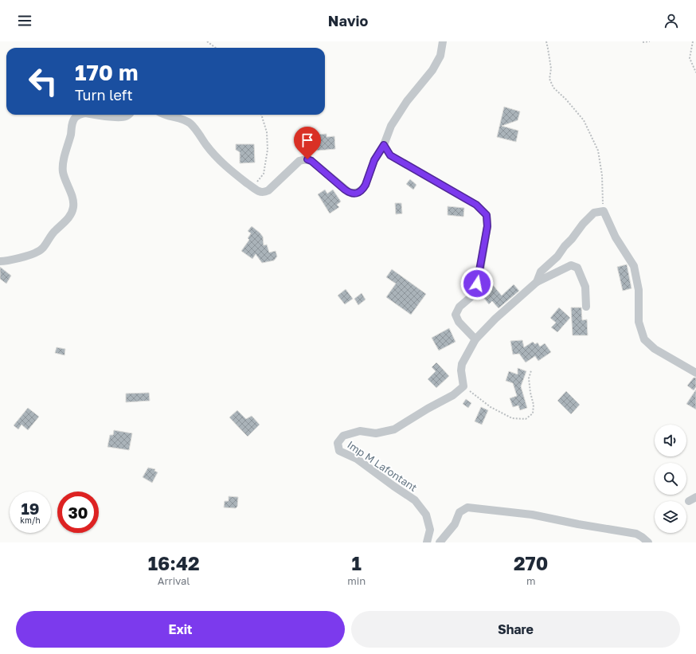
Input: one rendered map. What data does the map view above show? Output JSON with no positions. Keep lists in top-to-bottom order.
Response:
{
  "streets": {
    "street": ["Imp M Lafontant"]
  },
  "page": {
    "header": "Navio",
    "turn": ["170 m", "Turn left"],
    "speed": "19 km/h",
    "limit": "30",
    "eta": [
      "16:42",
      "Arrival",
      "1",
      "min",
      "270",
      "m"
    ],
    "buttons": ["Exit", "Share"]
  }
}
